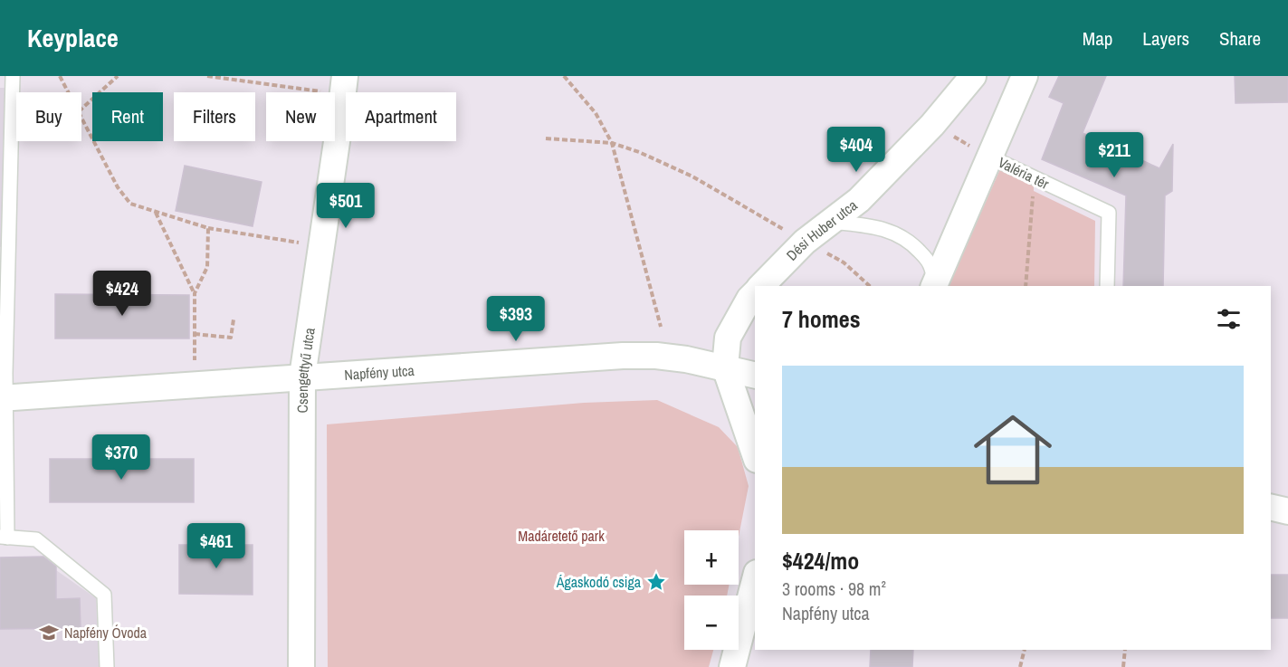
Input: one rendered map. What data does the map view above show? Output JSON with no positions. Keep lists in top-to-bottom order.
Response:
{
  "streets": {
    "street": ["Dési Huber utca", "Csengettyű utca", "Napfény utca"],
    "lane": ["Valéria tér"]
  },
  "crossings": [
    ["Csengettyű utca", "Napfény utca"]
  ],
  "parks": ["Madáretető park"],
  "places": {
    "place": ["Ágaskodó csiga"],
    "school or university": ["Napfény Óvoda"]
  },
  "page": {
    "header": "Keyplace",
    "nav": ["Map", "Layers", "Share"],
    "chip": [
      "Buy",
      "Rent",
      "Filters",
      "New",
      "Apartment"
    ],
    "price": [
      "$404",
      "$211",
      "$501",
      "$424",
      "$393",
      "$370",
      "$461"
    ],
    "heading": "7 homes",
    "list": [
      {
        "name": "$424/mo",
        "note": "3 rooms · 98 m² · Napfény utca"
      }
    ],
    "map_buttons": ["+", "−"]
  }
}
